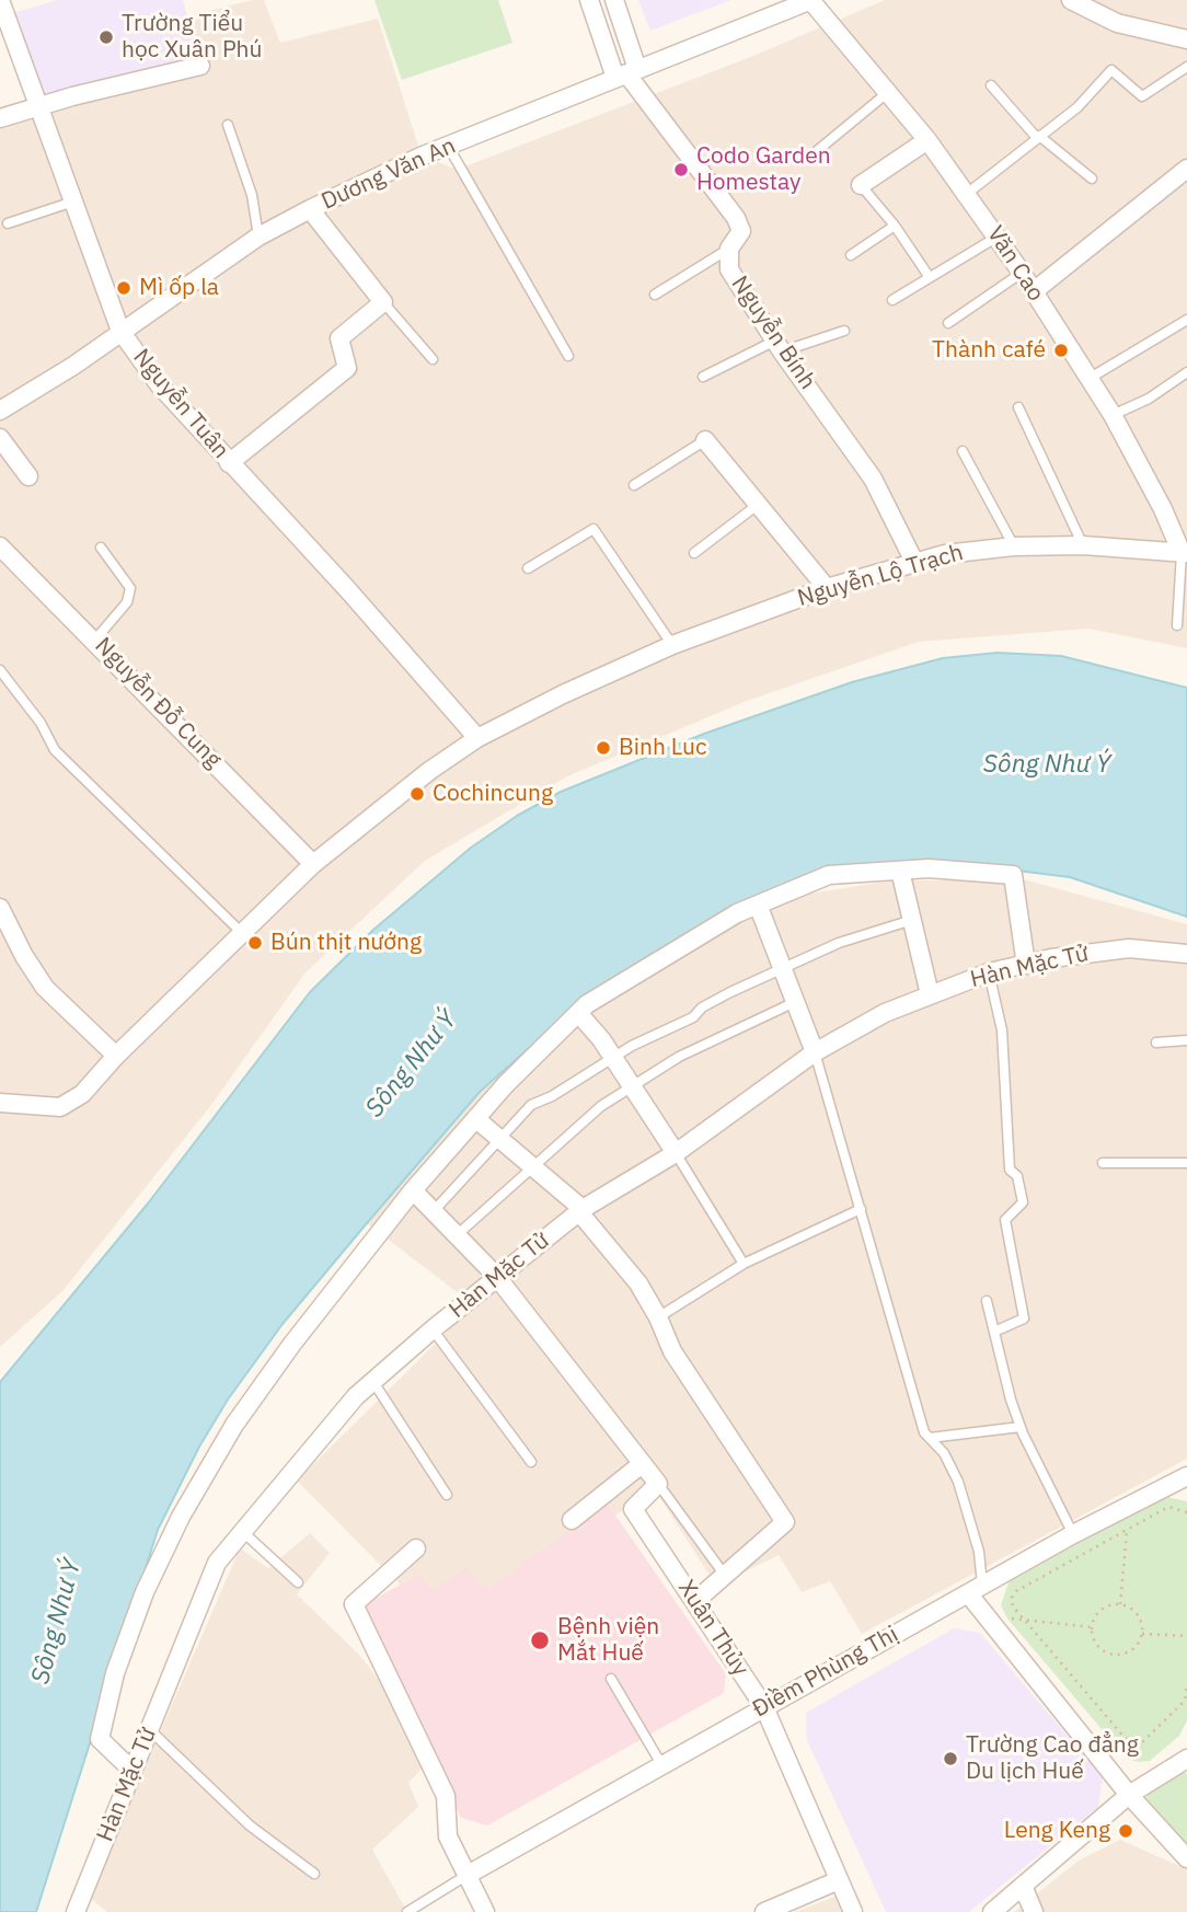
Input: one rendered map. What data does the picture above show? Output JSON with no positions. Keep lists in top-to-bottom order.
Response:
{
  "streets": {
    "street": [
      "Dương Văn An",
      "Văn Cao",
      "Nguyễn Bính",
      "Nguyễn Tuân",
      "Nguyễn Lộ Trạch",
      "Nguyễn Đỗ Cung",
      "Hàn Mặc Tử",
      "Xuân Thủy",
      "Điềm Phùng Thị"
    ]
  },
  "crossings": [
    ["Dương Văn An", "Văn Cao"],
    ["Dương Văn An", "Nguyễn Bính"],
    ["Dương Văn An", "Nguyễn Tuân"],
    ["Văn Cao", "Nguyễn Lộ Trạch"],
    ["Nguyễn Bính", "Nguyễn Lộ Trạch"],
    ["Nguyễn Tuân", "Nguyễn Lộ Trạch"],
    ["Nguyễn Lộ Trạch", "Nguyễn Đỗ Cung"],
    ["Xuân Thủy", "Điềm Phùng Thị"]
  ],
  "water": ["Sông Như Ý"],
  "places": [
    "Trường Tiểu học Xuân Phú",
    "Codo Garden Homestay",
    "Mì ốp la",
    "Thành café",
    "Binh Luc",
    "Cochincung",
    "Bún thịt nướng",
    "Bệnh viện Mắt Huế",
    "Trường Cao đẳng Du lịch Huế",
    "Leng Keng"
  ]
}
